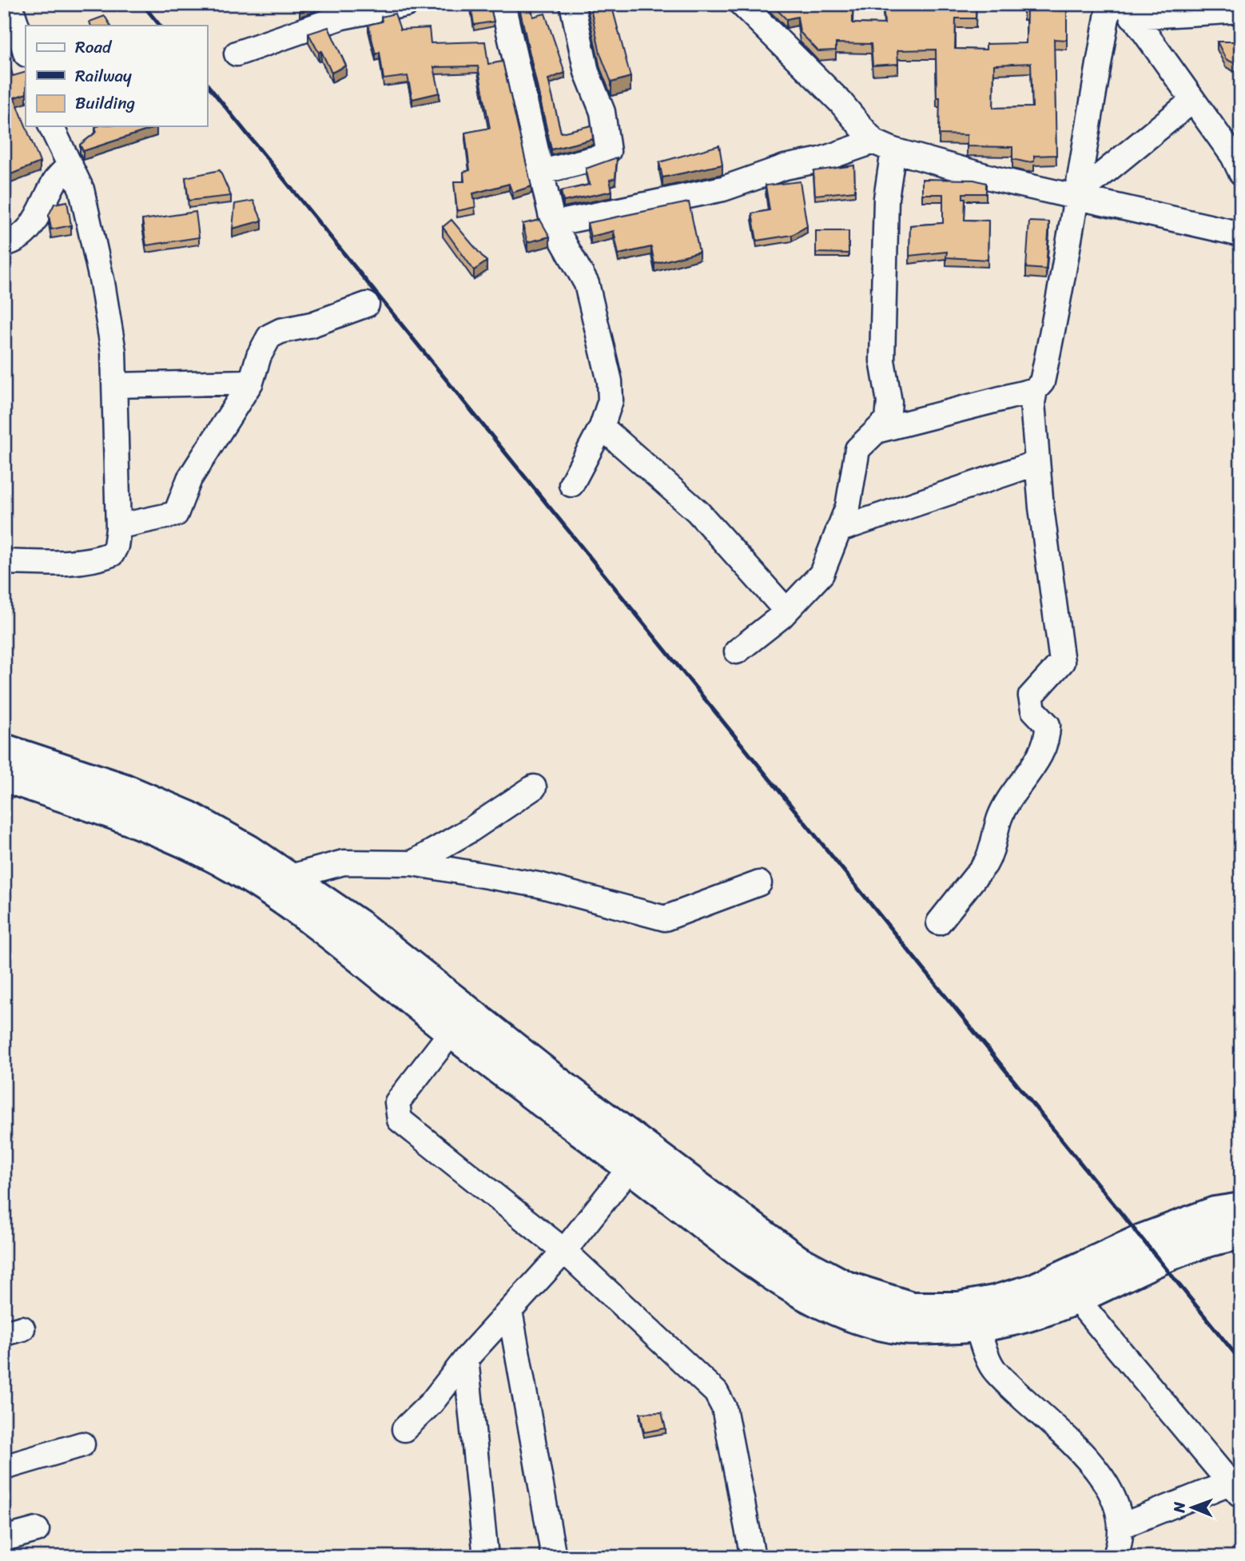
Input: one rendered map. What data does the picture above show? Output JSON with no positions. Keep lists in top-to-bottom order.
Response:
{
  "legend": ["Road", "Railway", "Building"],
  "north": "left"
}
